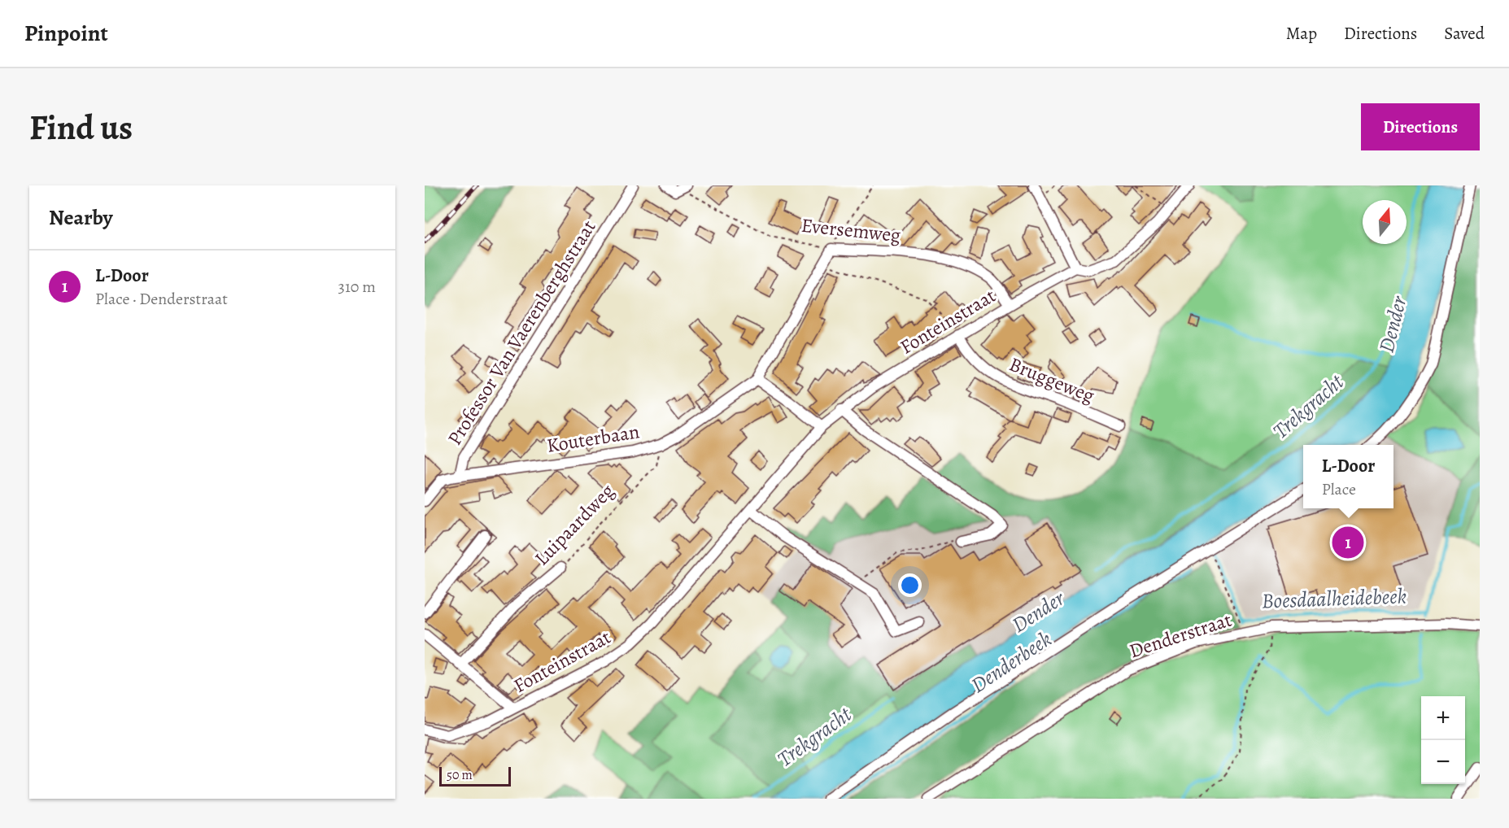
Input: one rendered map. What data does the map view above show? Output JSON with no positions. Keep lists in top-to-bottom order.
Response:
{
  "streets": {
    "street": [
      "Eversemweg",
      "Fonteinstraat",
      "Professor Van Vaerenberghstraat",
      "Bruggeweg",
      "Kouterbaan",
      "Luipaardweg",
      "Denderstraat"
    ]
  },
  "crossings": [
    ["Eversemweg", "Fonteinstraat"],
    ["Eversemweg", "Kouterbaan"],
    ["Fonteinstraat", "Bruggeweg"],
    ["Professor Van Vaerenberghstraat", "Kouterbaan"],
    ["Kouterbaan", "Luipaardweg"]
  ],
  "water": [
    "Dender",
    "Trekgracht",
    "Boesdaalheidebeek",
    "Denderbeek"
  ],
  "scale_bar": "50 m",
  "north": "top",
  "page": {
    "header": "Pinpoint",
    "nav": ["Map", "Directions", "Saved"],
    "buttons": "Directions",
    "title": "Find us",
    "heading": "Nearby",
    "list": [
      {
        "mark": "1",
        "name": "L-Door",
        "note": "Place · Denderstraat",
        "value": "310 m"
      }
    ],
    "popup": ["L-Door", "Place"],
    "pins": "1",
    "map_buttons": ["+", "−"],
    "scale": "50 m"
  }
}
